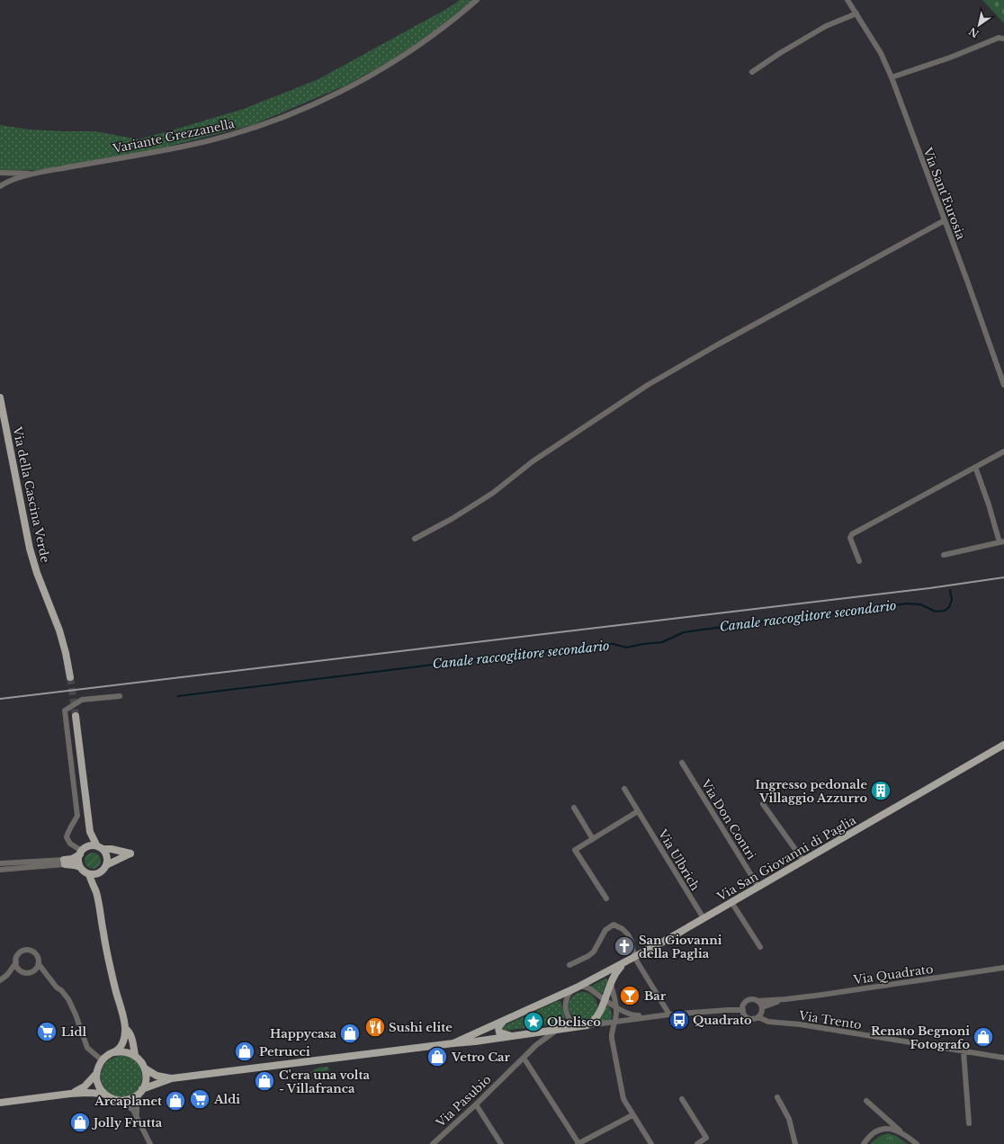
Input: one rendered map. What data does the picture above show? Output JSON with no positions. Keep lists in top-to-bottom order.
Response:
{
  "streets": {
    "main road": ["Via della Cascina Verde", "Via San Giovanni di Paglia"],
    "street": [
      "Variante Grezzanella",
      "Via Sant'Eurosia",
      "Via Don Contri",
      "Via Ulbrich",
      "Via Quadrato",
      "Via Trento",
      "Via Pasubio"
    ]
  },
  "crossings": [
    ["Via Don Contri", "Via San Giovanni di Paglia"],
    ["Via San Giovanni di Paglia", "Via Ulbrich"],
    ["Via Quadrato", "Via Trento"]
  ],
  "water": ["Canale raccoglitore secondario"],
  "places": {
    "building": ["Ingresso pedonale Villaggio Azzurro"],
    "church": ["San Giovanni della Paglia"],
    "bar": ["Bar"],
    "bus stop": ["Quadrato"],
    "place": ["Obelisco"],
    "restaurant": ["Sushi elite"],
    "supermarket": ["Lidl", "Aldi"],
    "shop": [
      "Happycasa",
      "Renato Begnoni Fotografo",
      "Petrucci",
      "Vetro Car",
      "C'era una volta - Villafranca",
      "Arcaplanet",
      "Jolly Frutta"
    ]
  },
  "north": "bottom left"
}
